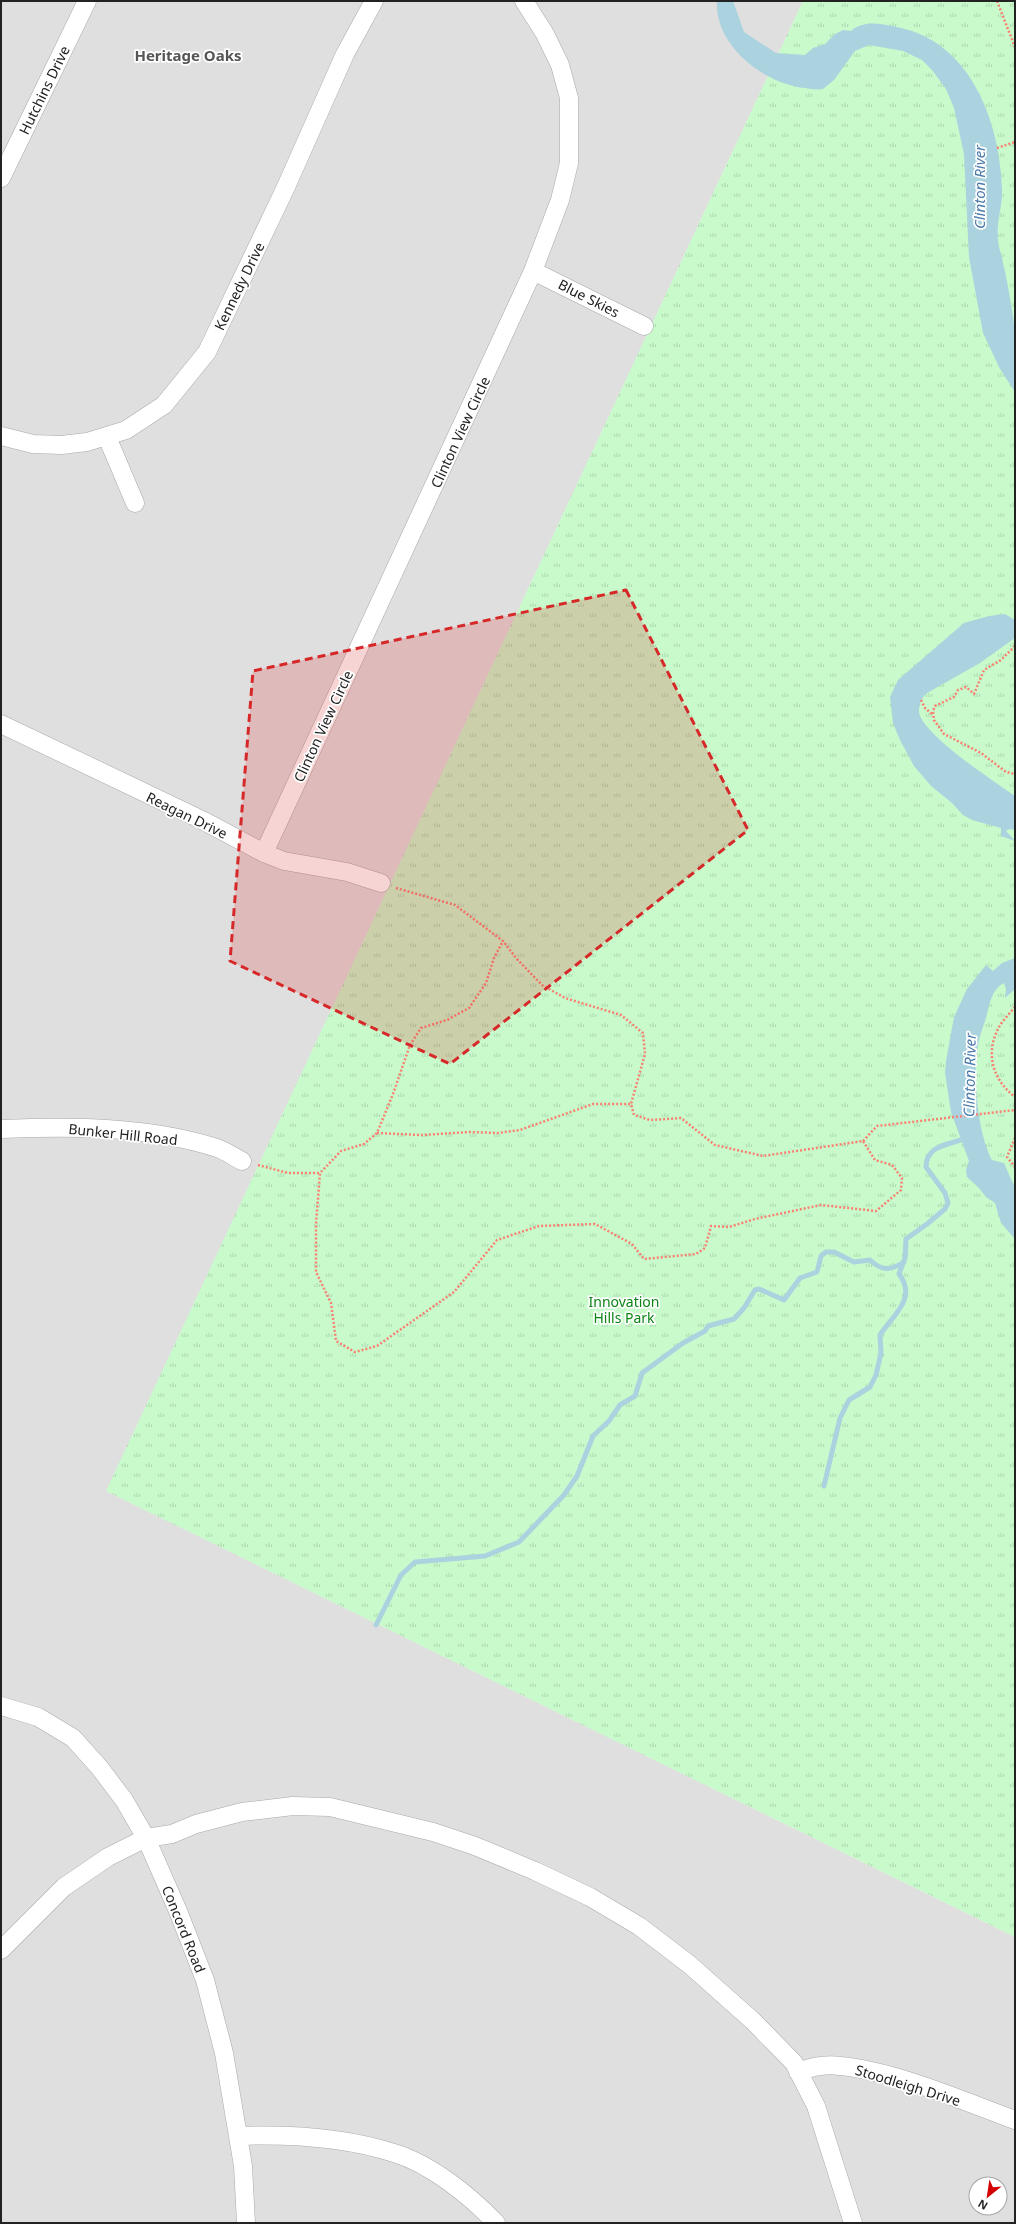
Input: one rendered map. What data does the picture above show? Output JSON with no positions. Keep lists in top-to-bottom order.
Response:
{
  "streets": {
    "street": [
      "Hutchins Drive",
      "Kennedy Drive",
      "Blue Skies",
      "Clinton View Circle",
      "Reagan Drive",
      "Bunker Hill Road",
      "Concord Road",
      "Stoodleigh Drive"
    ]
  },
  "crossings": [
    ["Blue Skies", "Clinton View Circle"],
    ["Clinton View Circle", "Reagan Drive"]
  ],
  "districts": ["Heritage Oaks"],
  "water": ["Clinton River"],
  "parks": ["Innovation Hills Park"],
  "north": "bottom left"
}
